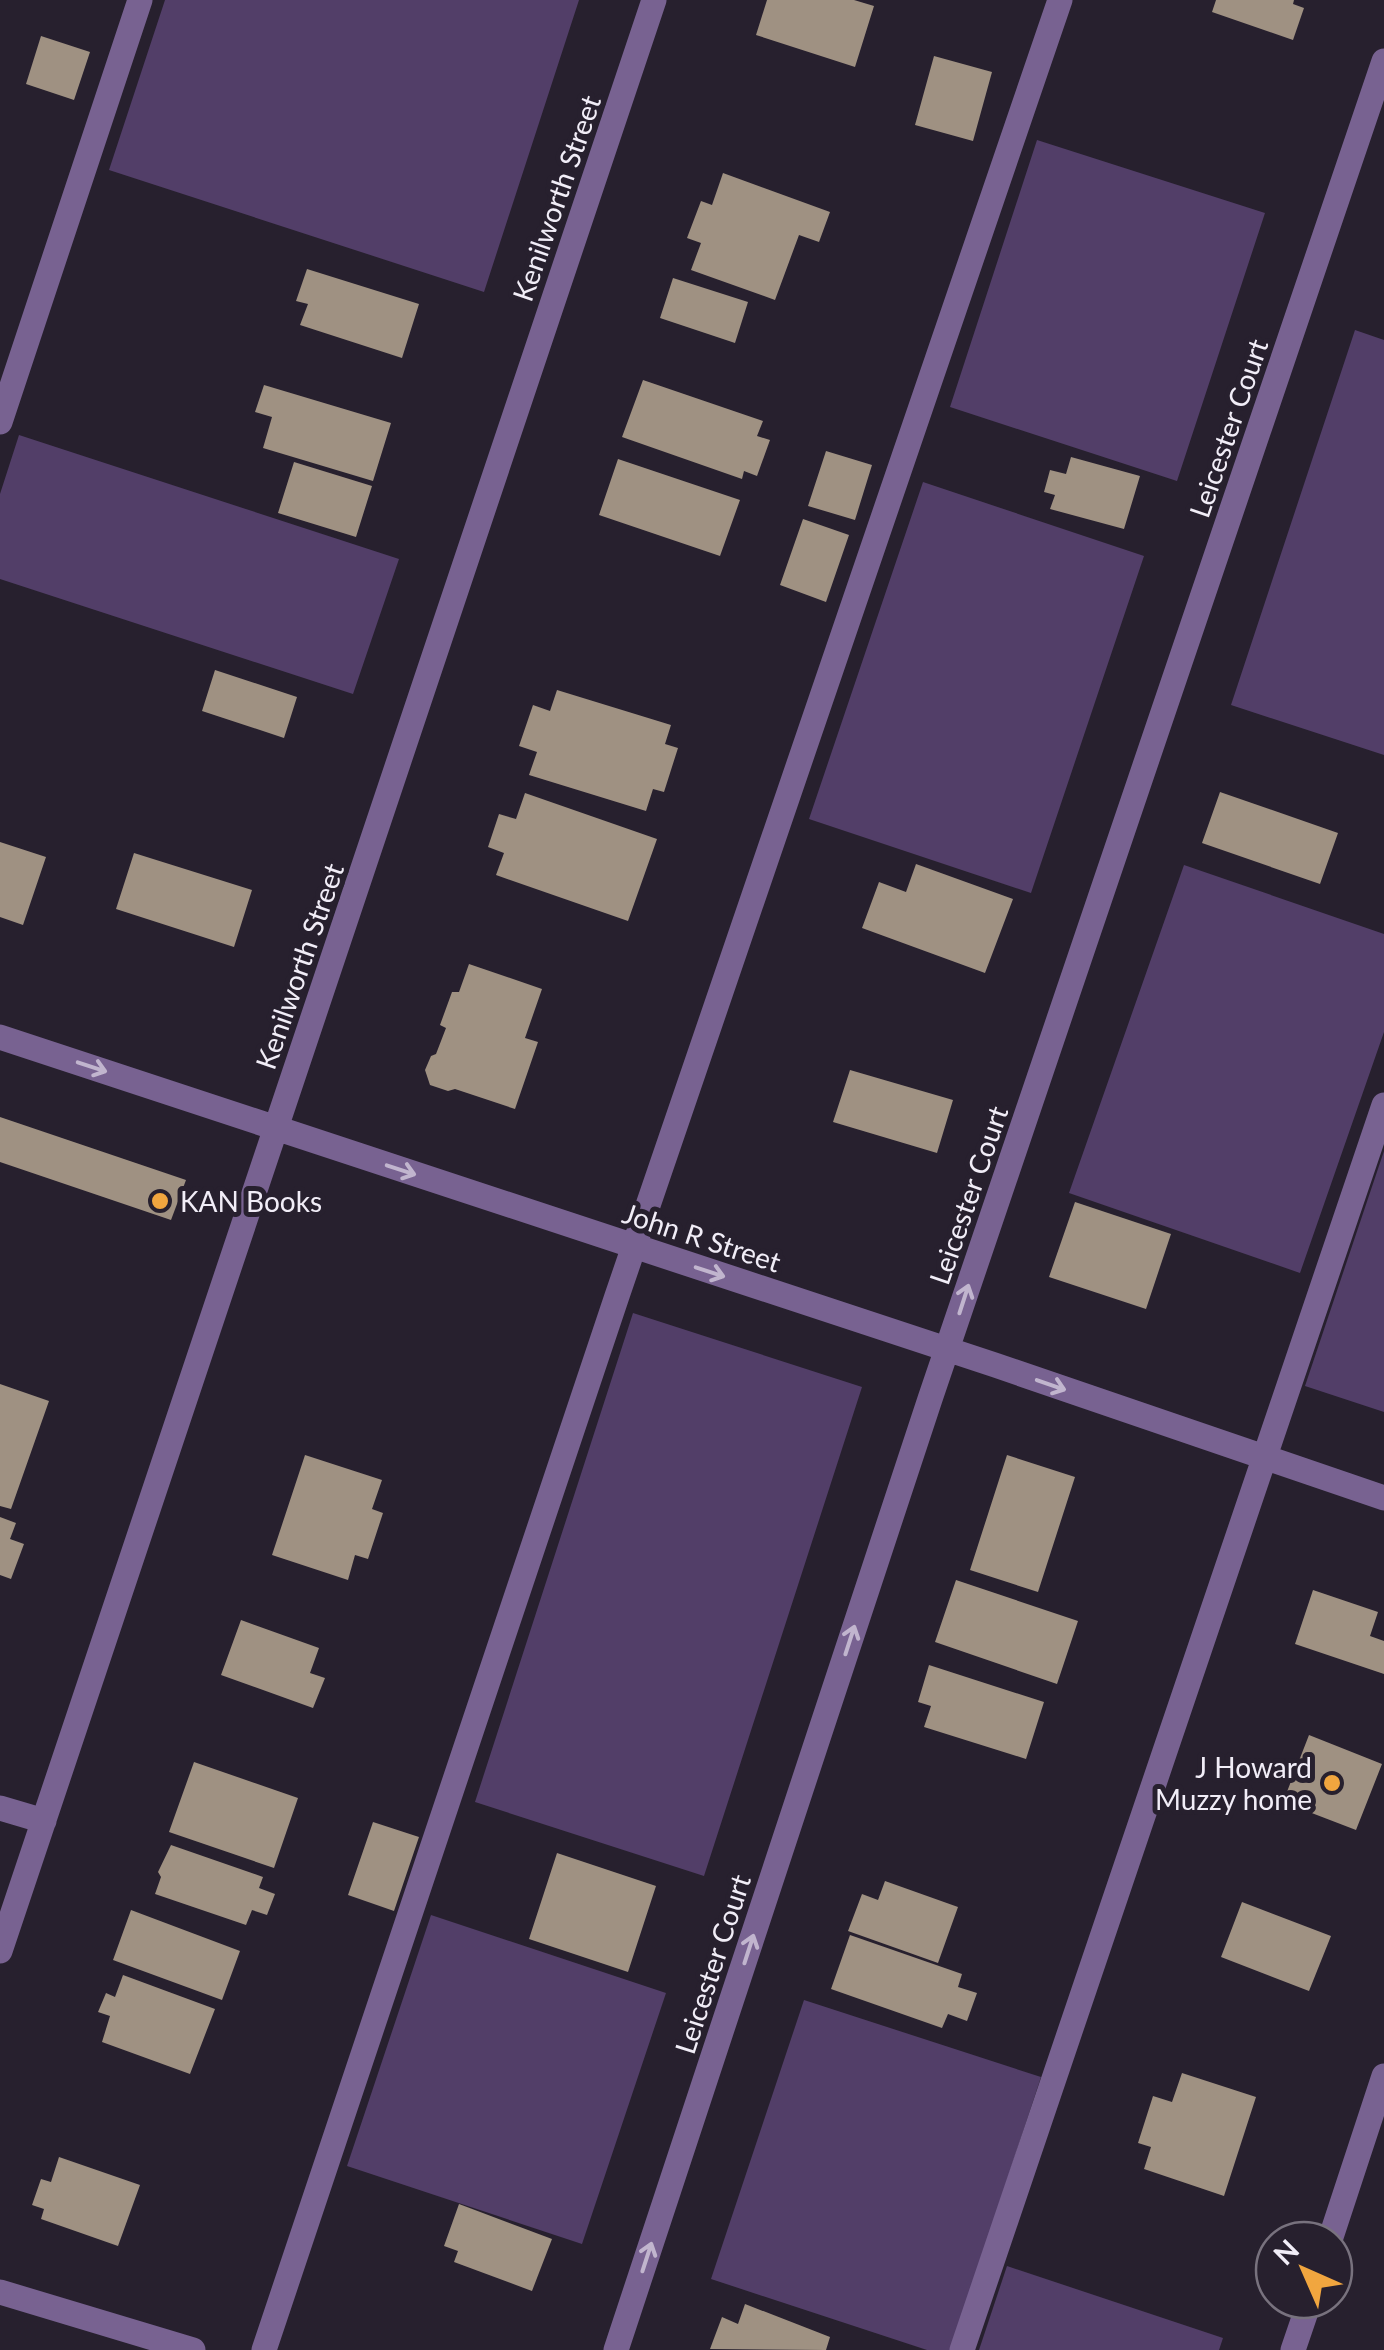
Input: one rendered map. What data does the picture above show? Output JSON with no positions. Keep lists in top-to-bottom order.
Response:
{
  "streets": {
    "street": ["Kenilworth Street", "Leicester Court", "John R Street"]
  },
  "crossings": [
    ["Kenilworth Street", "John R Street"],
    ["Leicester Court", "John R Street"]
  ],
  "one_way": ["Leicester Court", "John R Street"],
  "places": ["KAN Books", "J Howard Muzzy home"],
  "north": "top left"
}
